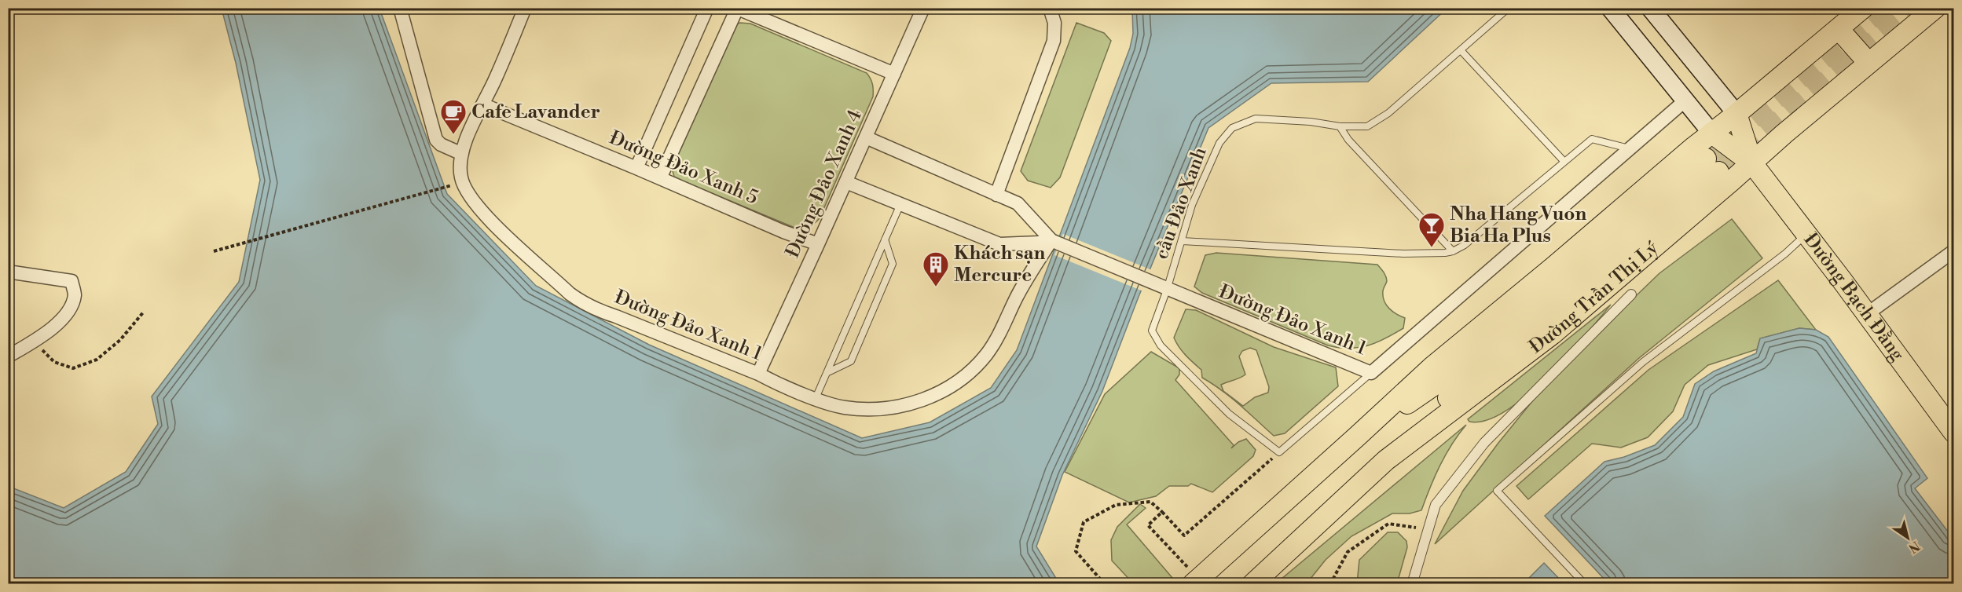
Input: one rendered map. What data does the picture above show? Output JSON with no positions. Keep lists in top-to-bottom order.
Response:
{
  "streets": {
    "main road": ["Đường Trần Thị Lý", "Đường Bạch Đằng"],
    "street": ["Đường Đảo Xanh 5", "Đường Đảo Xanh 4", "Đường Đảo Xanh 1"],
    "lane": ["cầu Đảo Xanh"]
  },
  "crossings": [
    ["Đường Đảo Xanh 5", "Đường Đảo Xanh 4"],
    ["Đường Đảo Xanh 5", "Đường Đảo Xanh 1"],
    ["Đường Đảo Xanh 4", "Đường Đảo Xanh 1"],
    ["cầu Đảo Xanh", "Đường Đảo Xanh 1"],
    ["Đường Trần Thị Lý", "Đường Bạch Đằng"]
  ],
  "places": {
    "cafe": ["Cafe Lavander"],
    "bar": ["Nha Hang Vuon Bia Ha Plus"],
    "building": ["Khách sạn Mercure"]
  },
  "north": "bottom right"
}
